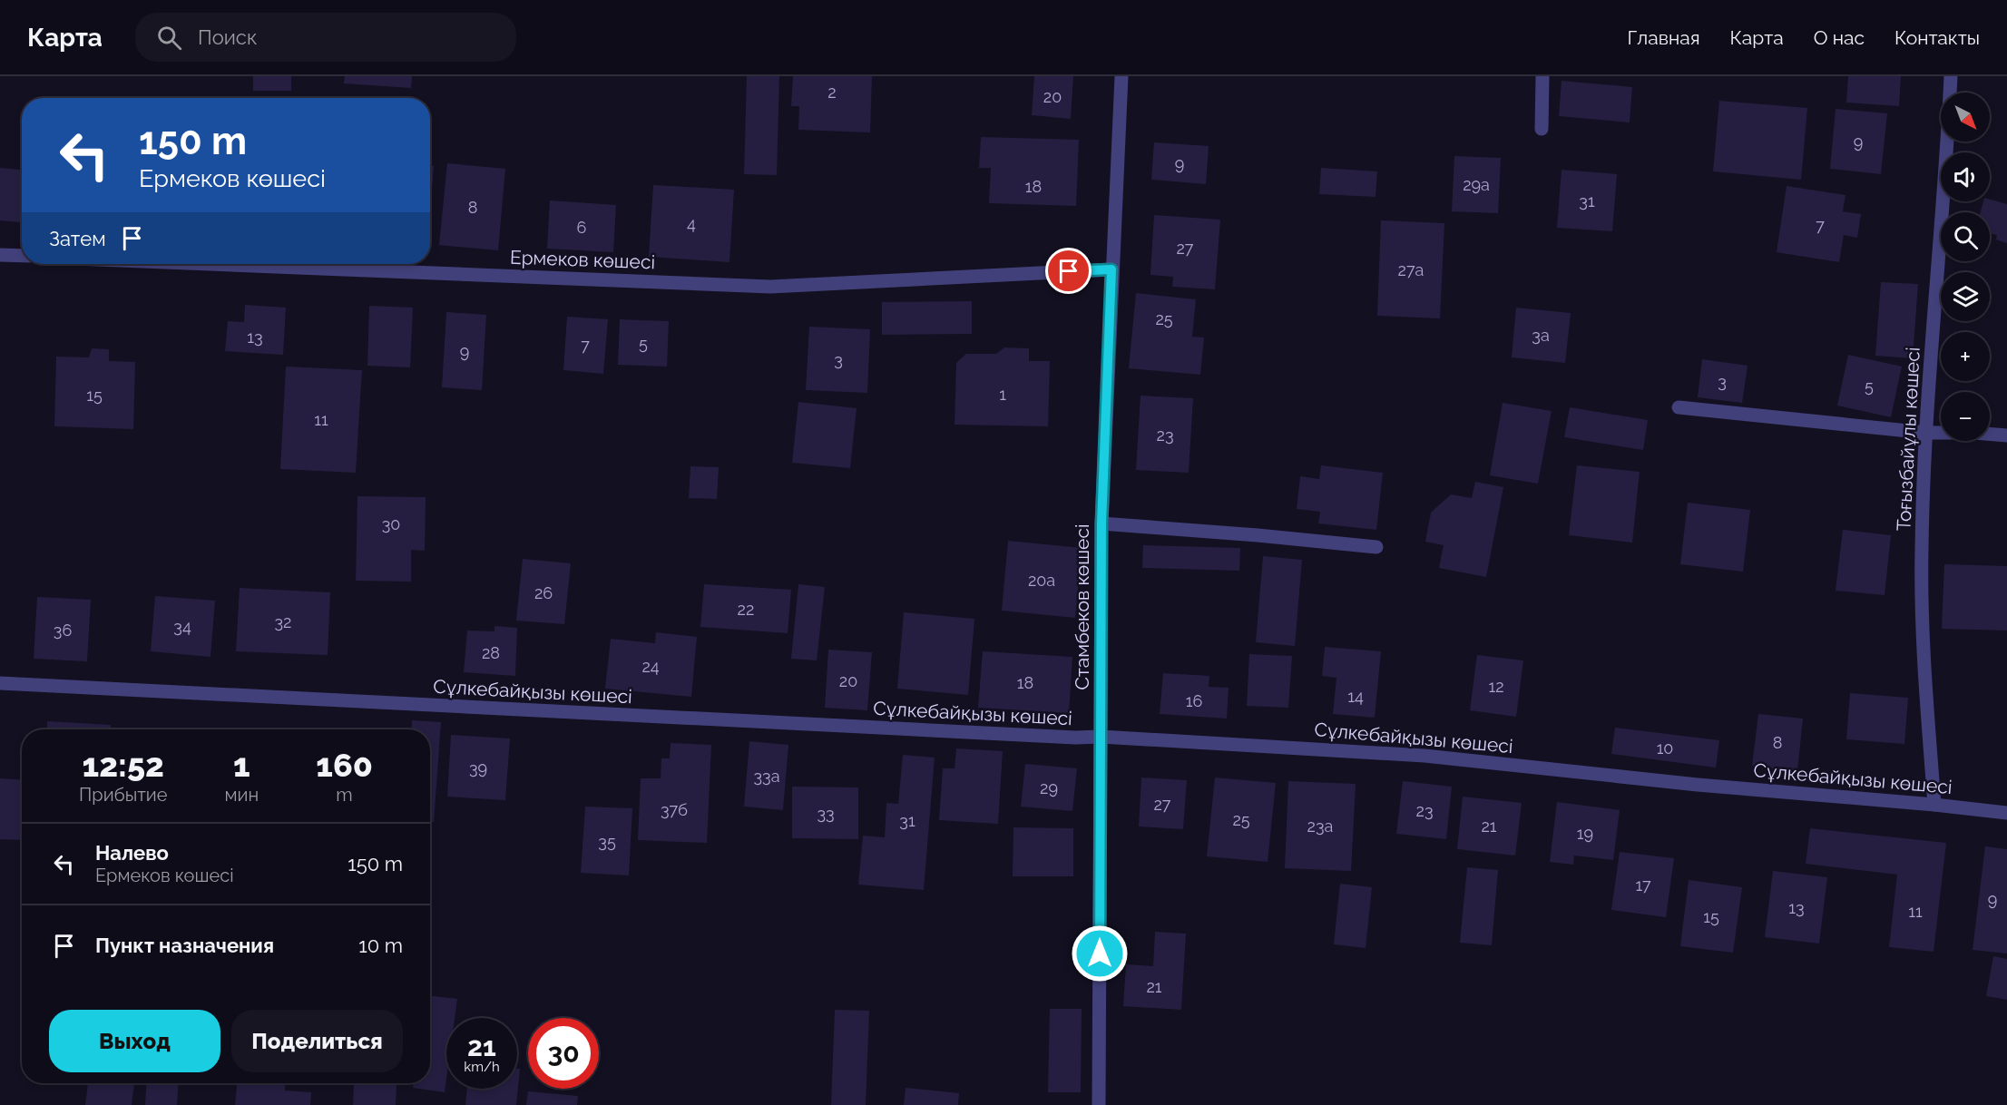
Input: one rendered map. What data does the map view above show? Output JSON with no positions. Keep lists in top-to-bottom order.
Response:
{
  "streets": {
    "street": [
      "Ермеков көшесі",
      "Тоғызбайұлы көшесі",
      "Стамбеков көшесі",
      "Сұлкебайқызы көшесі"
    ]
  },
  "crossings": [
    ["Ермеков көшесі", "Стамбеков көшесі"],
    ["Тоғызбайұлы көшесі", "Сұлкебайқызы көшесі"],
    ["Стамбеков көшесі", "Сұлкебайқызы көшесі"]
  ],
  "house_numbers": [
    "2",
    "20",
    "9",
    "9",
    "29а",
    "18",
    "31",
    "8",
    "4",
    "7",
    "6",
    "27",
    "27а",
    "25",
    "3а",
    "13",
    "5",
    "7",
    "9",
    "3",
    "3",
    "5",
    "1",
    "15",
    "11",
    "23",
    "30",
    "20а",
    "26",
    "22",
    "32",
    "34",
    "36",
    "28",
    "24",
    "20",
    "18",
    "12",
    "14",
    "16",
    "8",
    "10",
    "39",
    "33а",
    "29",
    "27",
    "37б",
    "23",
    "33",
    "25",
    "31",
    "23а",
    "21",
    "19",
    "35",
    "17",
    "9",
    "13",
    "11",
    "15",
    "21"
  ],
  "north": "bottom right",
  "page": {
    "header": "Карта",
    "search": "Поиск",
    "nav": [
      "Главная",
      "Карта",
      "О нас",
      "Контакты"
    ],
    "map_buttons": ["+", "−"],
    "turn": ["150 m", "Ермеков көшесі"],
    "then": "Затем",
    "eta": [
      "12:52",
      "Прибытие",
      "1",
      "мин",
      "160",
      "m"
    ],
    "list": [
      {
        "name": "Налево",
        "note": "Ермеков көшесі",
        "value": "150 m"
      },
      {
        "name": "Пункт назначения",
        "value": "10 m"
      }
    ],
    "buttons": ["Выход", "Поделиться"],
    "speed": "21 km/h",
    "limit": "30"
  }
}
